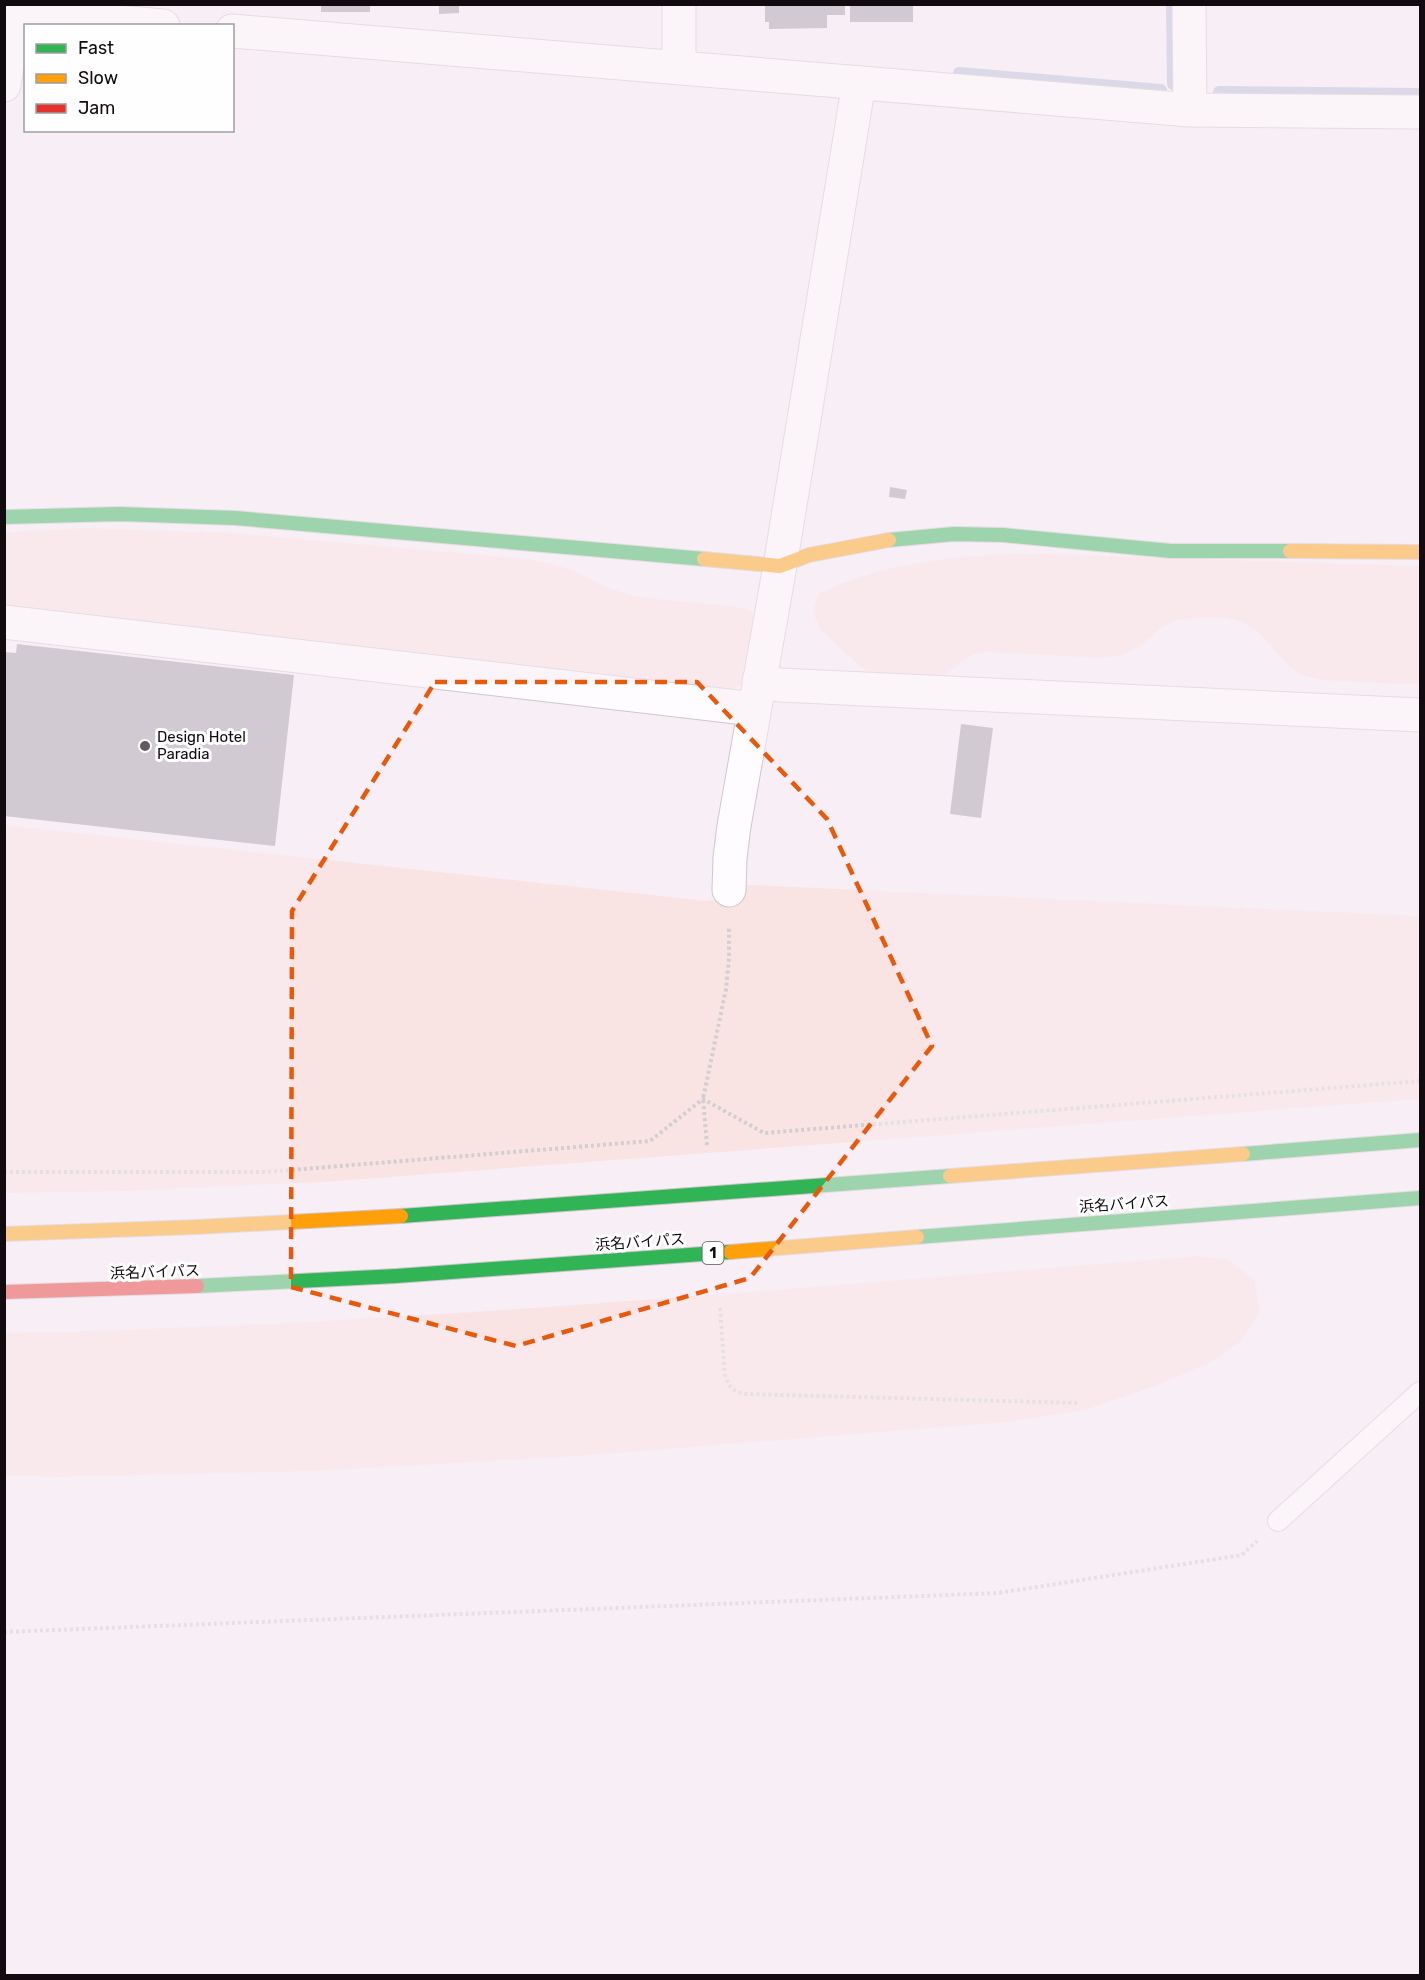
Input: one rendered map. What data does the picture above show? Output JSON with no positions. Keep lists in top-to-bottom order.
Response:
{
  "streets": {
    "main road": ["浜名バイパス", "1"]
  },
  "places": ["Design Hotel Paradia"],
  "legend": ["Fast", "Slow", "Jam"]
}
